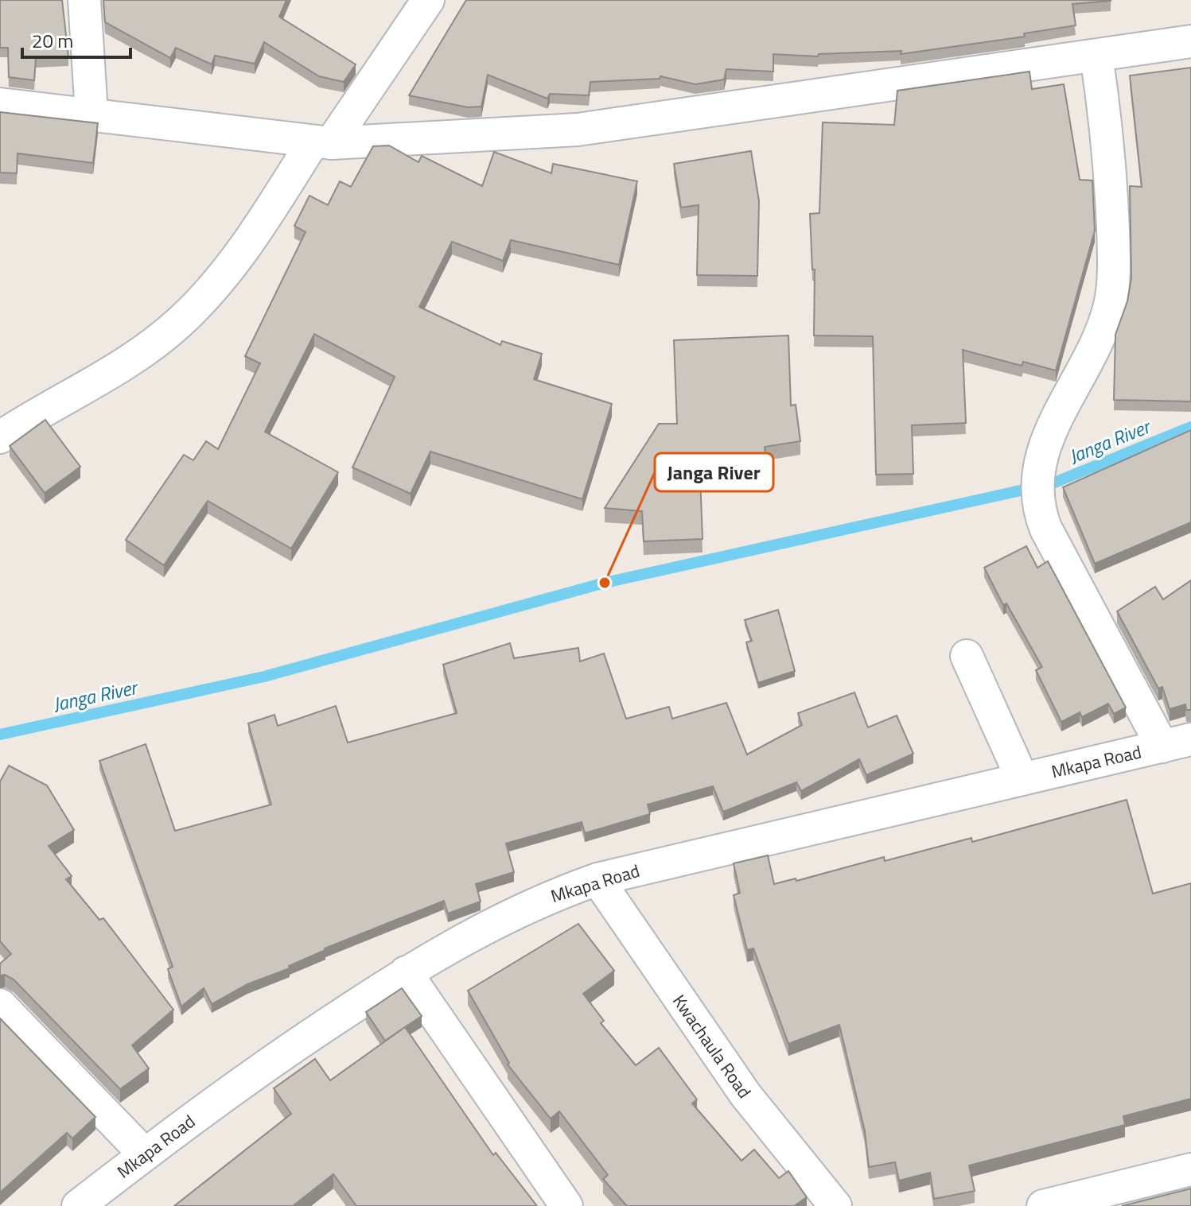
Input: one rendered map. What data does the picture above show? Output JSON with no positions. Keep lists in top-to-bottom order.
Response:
{
  "streets": {
    "street": ["Mkapa Road", "Kwachaula Road"]
  },
  "crossings": [
    ["Mkapa Road", "Kwachaula Road"]
  ],
  "water": ["Janga River"],
  "places": ["Janga River"],
  "scale_bar": "20 m"
}
